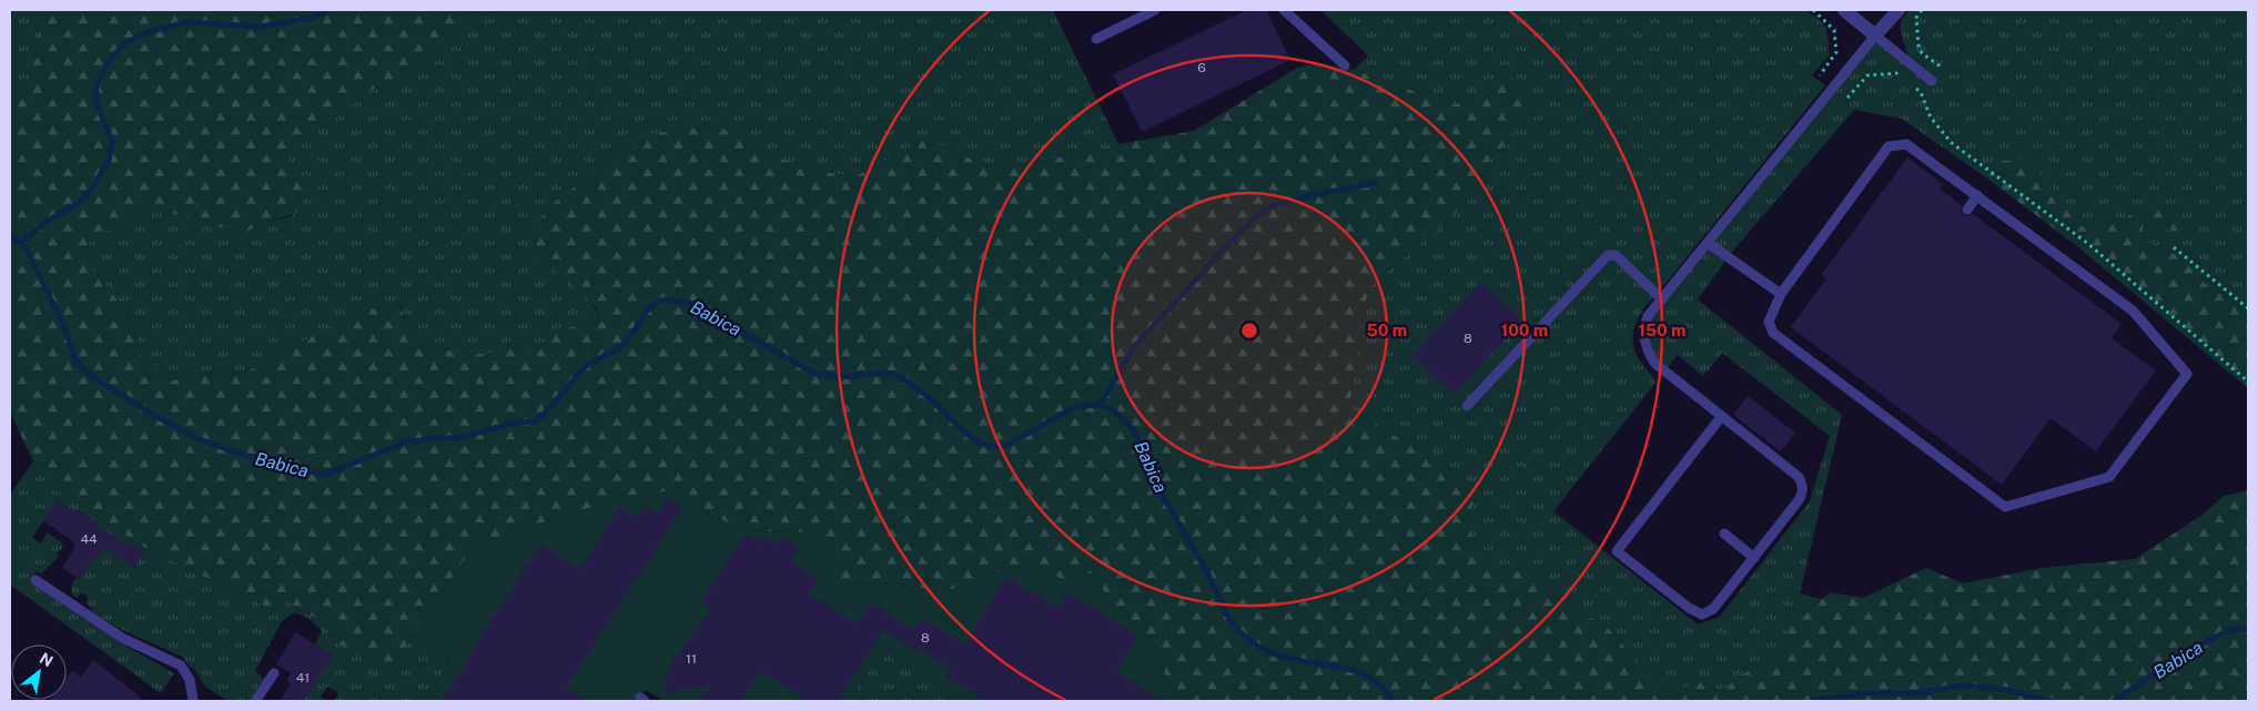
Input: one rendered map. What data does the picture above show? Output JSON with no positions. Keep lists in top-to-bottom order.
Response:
{
  "water": ["Babica"],
  "house_numbers": [
    "6",
    "8",
    "44",
    "8",
    "11",
    "41"
  ],
  "north": "top right",
  "rings": ["50 m", "100 m", "150 m"]
}
